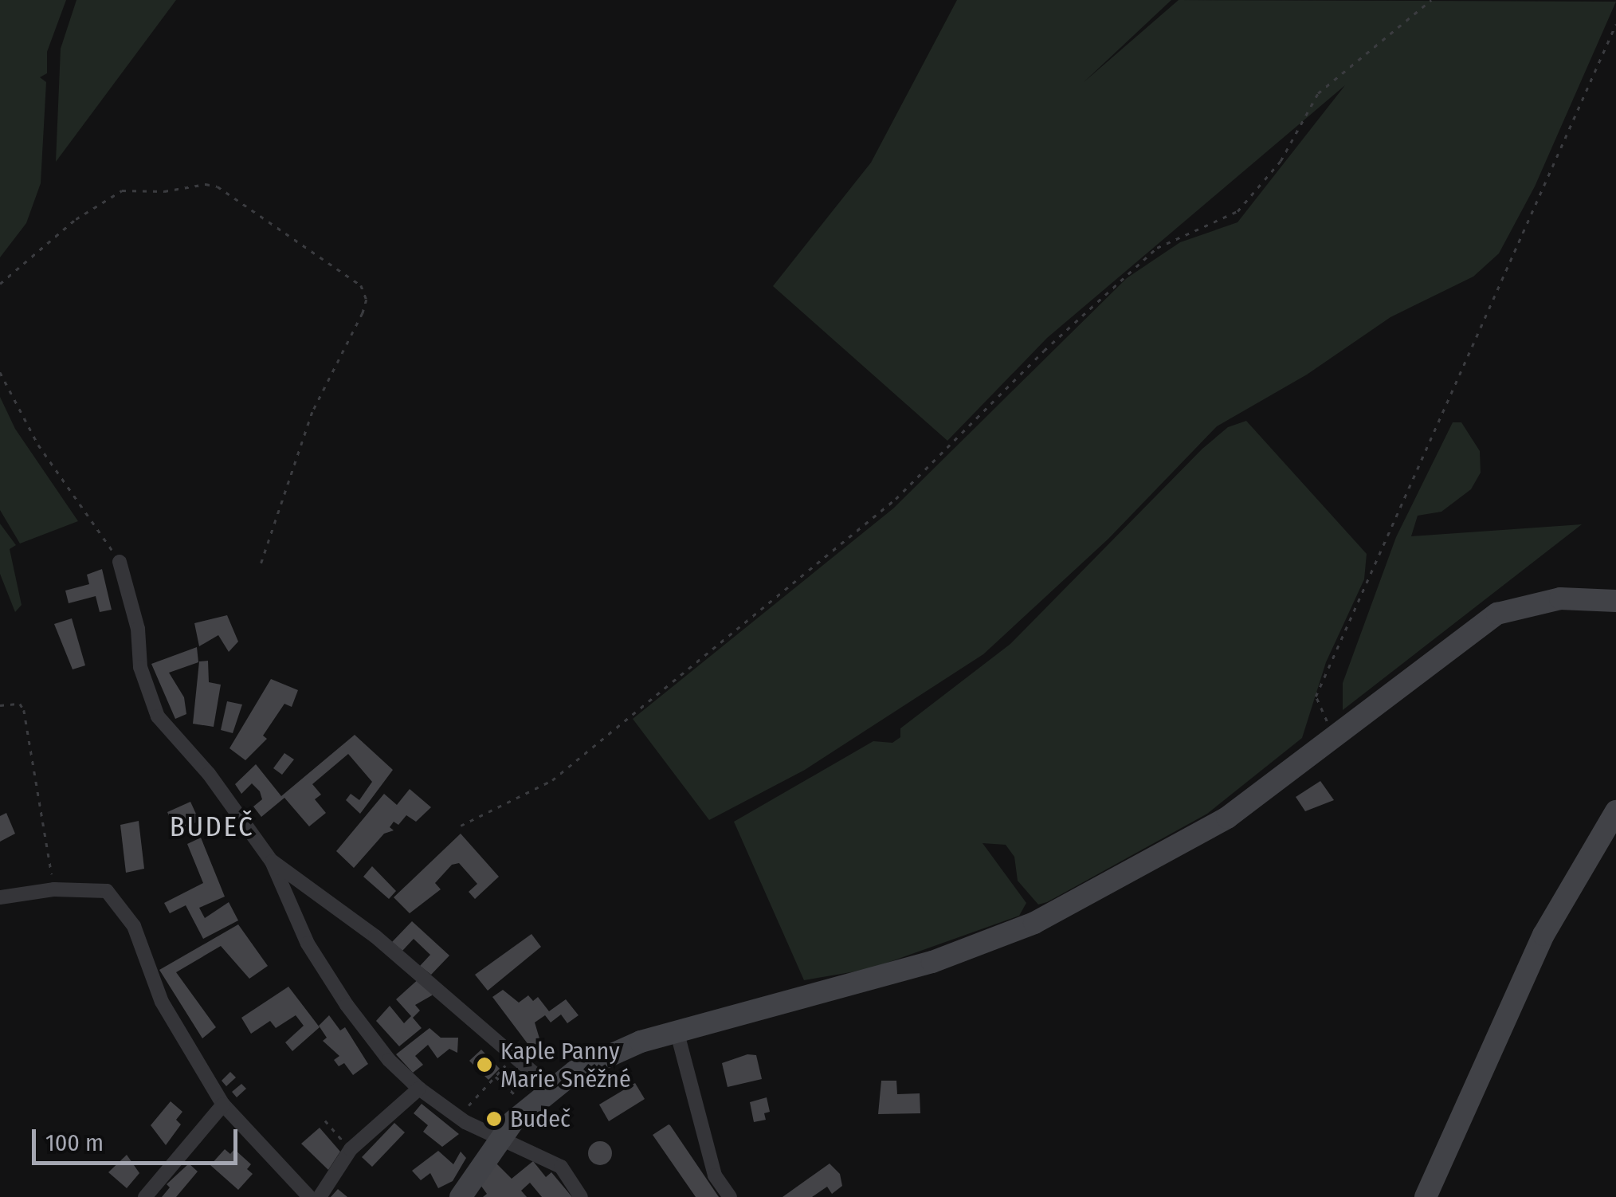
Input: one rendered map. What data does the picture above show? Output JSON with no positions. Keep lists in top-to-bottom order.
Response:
{
  "districts": ["BUDEČ"],
  "places": ["Kaple Panny Marie Sněžné", "Budeč"],
  "scale_bar": "100 m"
}
